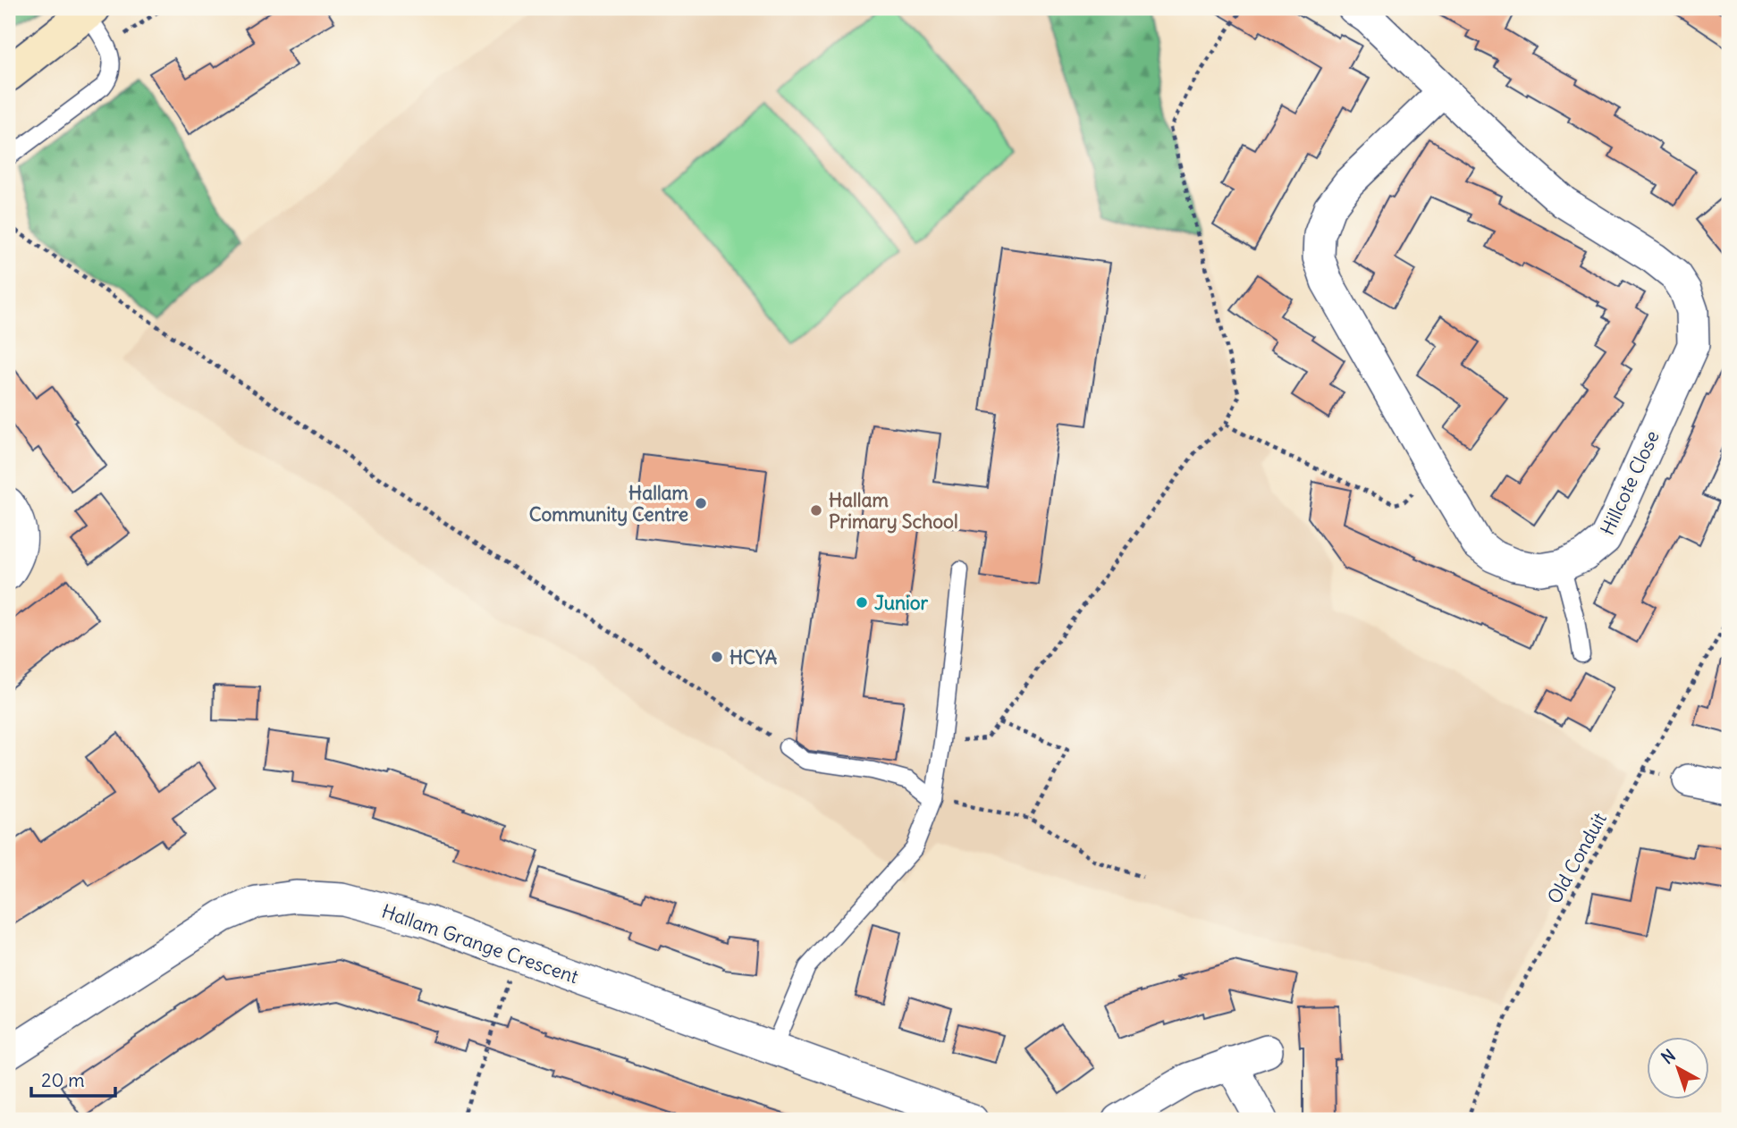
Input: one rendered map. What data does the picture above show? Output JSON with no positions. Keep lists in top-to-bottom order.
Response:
{
  "streets": {
    "street": ["Hillcote Close", "Hallam Grange Crescent"],
    "path": ["Old Conduit"]
  },
  "places": [
    "Hallam Community Centre",
    "Hallam Primary School",
    "Junior",
    "HCYA"
  ],
  "scale_bar": "20 m",
  "north": "top left"
}
